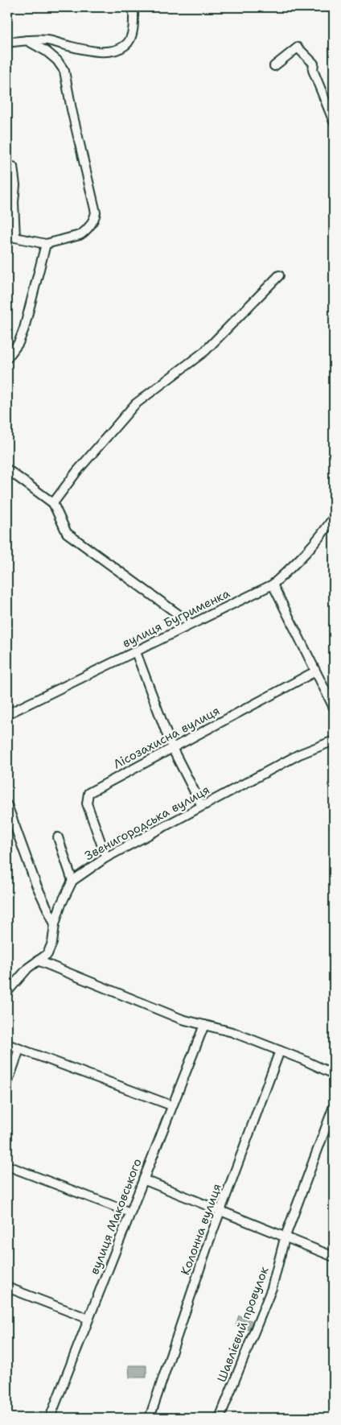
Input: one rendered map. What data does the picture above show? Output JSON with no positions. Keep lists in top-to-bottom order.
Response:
{
  "streets": {
    "street": [
      "вулиця Бугрименка",
      "Лісозахисна вулиця",
      "Звенигородська вулиця",
      "вулиця Маковського",
      "Колонна вулиця",
      "Шавлієвий провулок"
    ]
  },
  "crossings": [
    ["Лісозахисна вулиця", "Звенигородська вулиця"]
  ]
}
